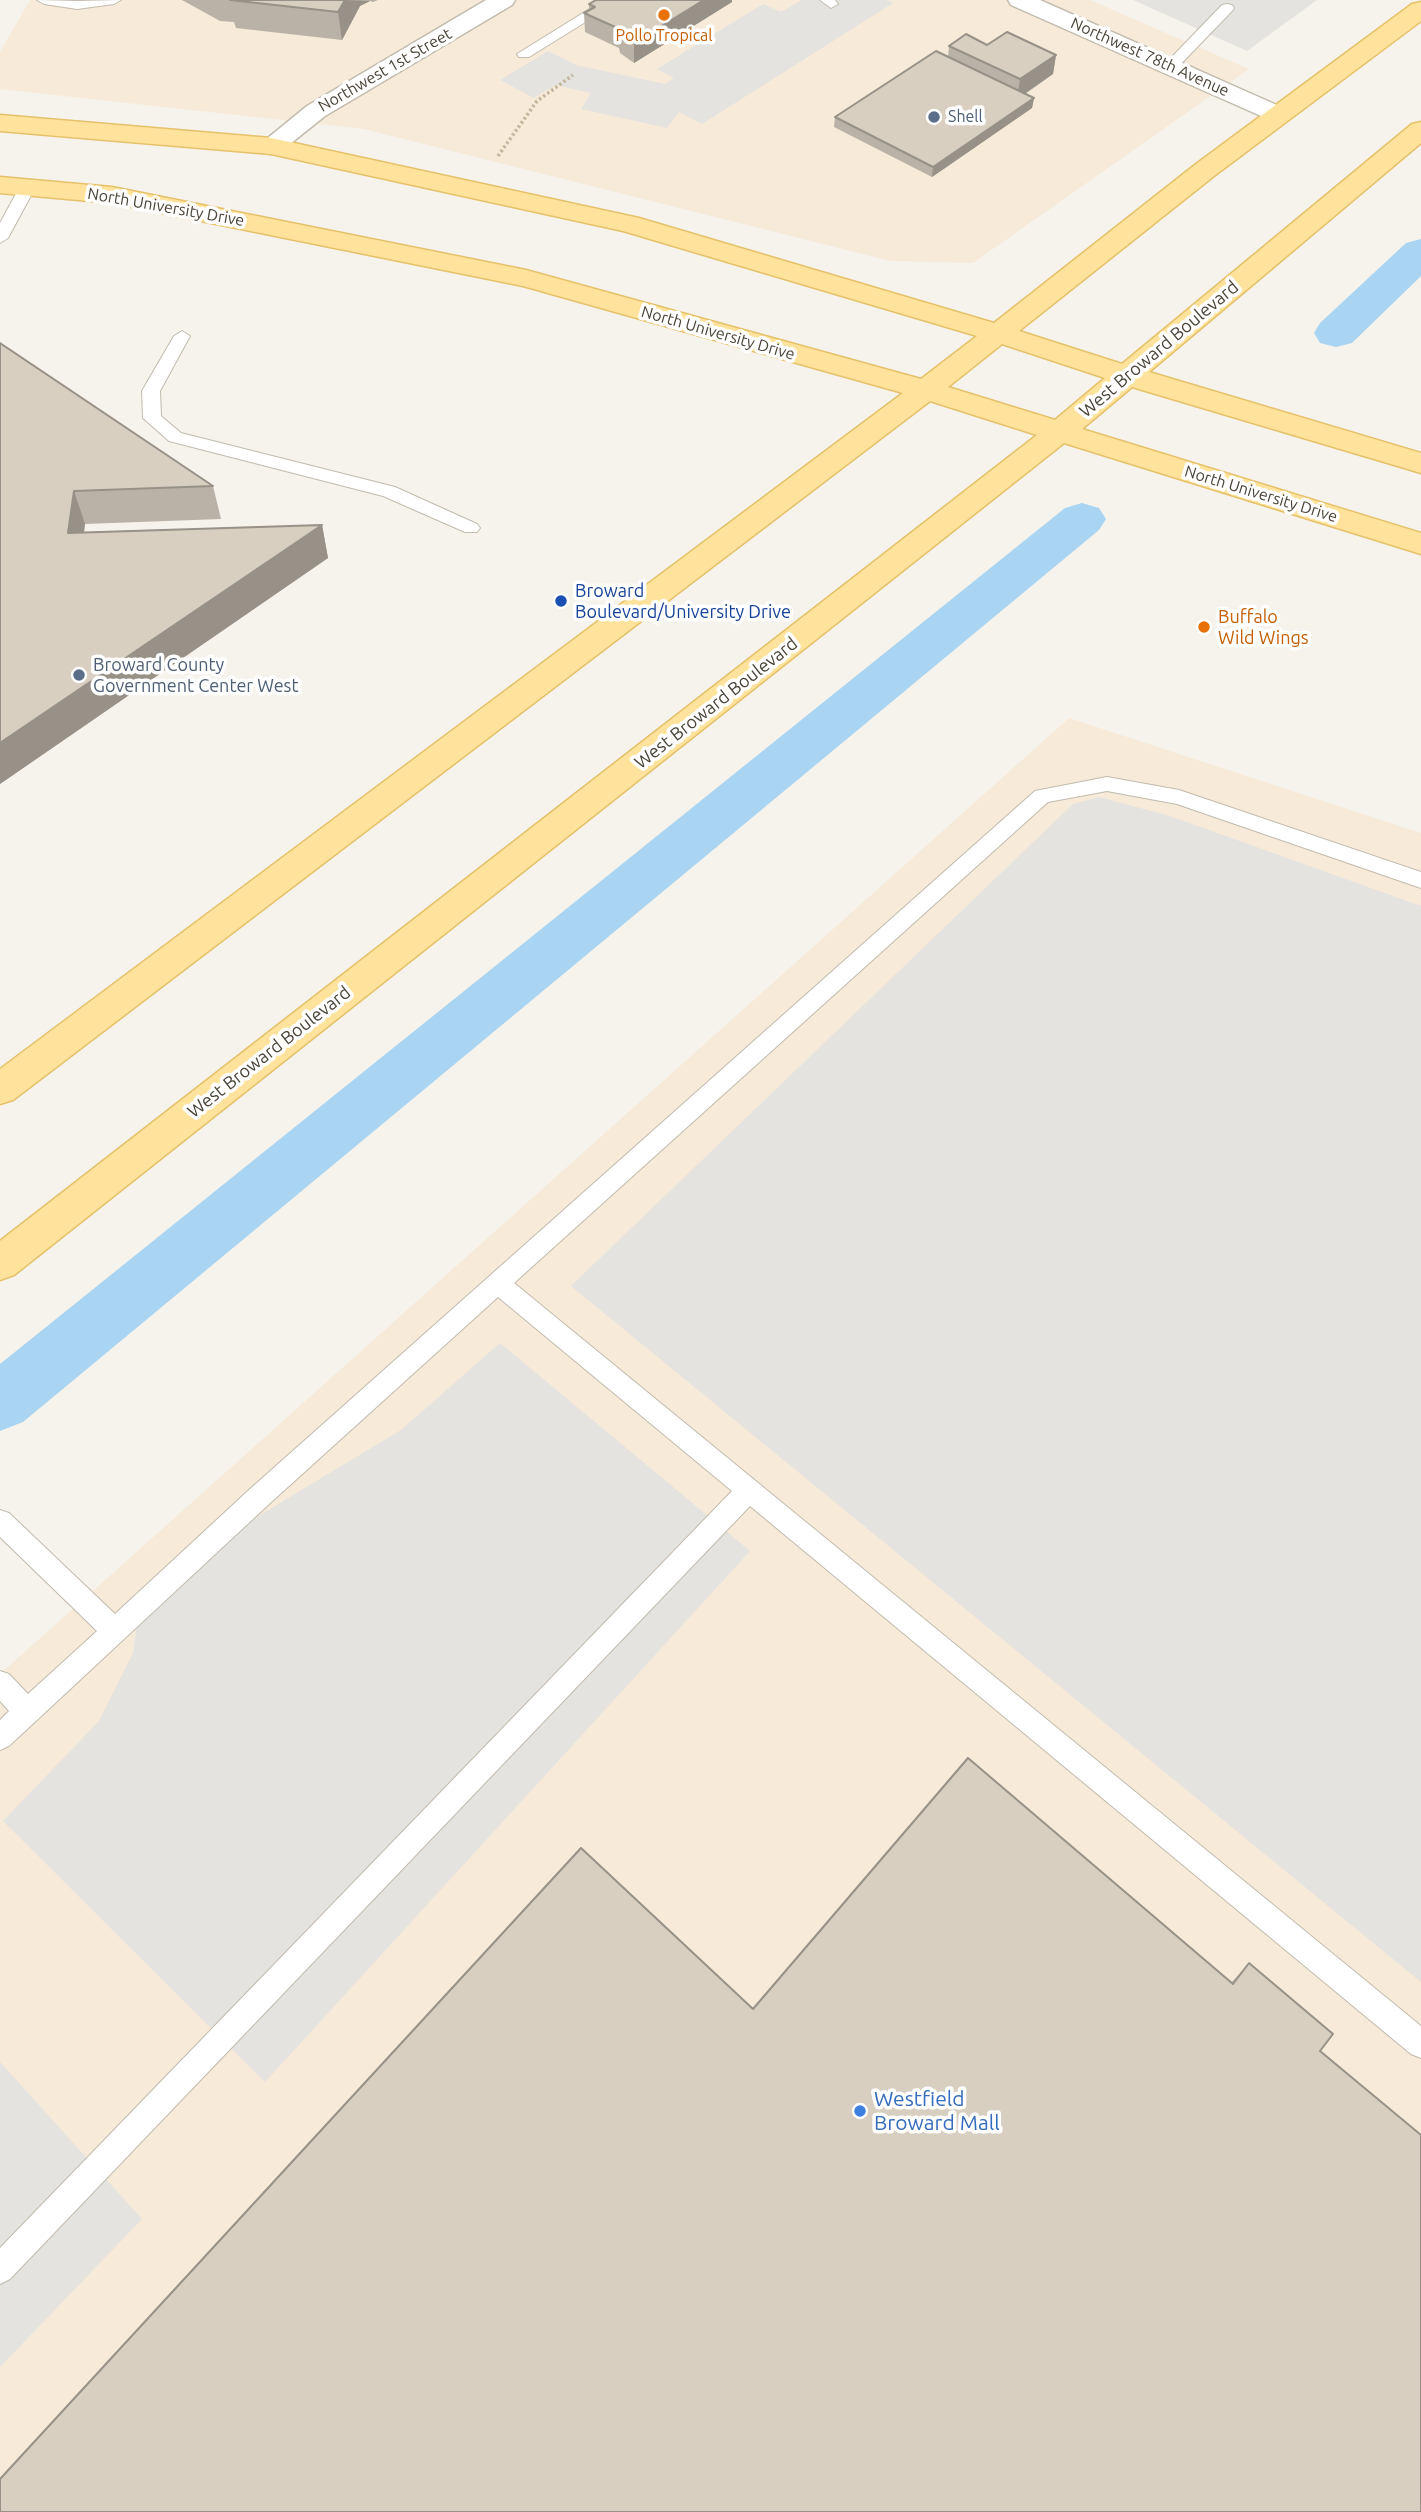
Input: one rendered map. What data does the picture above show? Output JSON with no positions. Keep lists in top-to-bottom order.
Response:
{
  "streets": {
    "main road": ["North University Drive", "West Broward Boulevard"],
    "street": ["Northwest 78th Avenue", "Northwest 1st Street"]
  },
  "crossings": [
    ["North University Drive", "West Broward Boulevard"]
  ],
  "places": [
    "Pollo Tropical",
    "Shell",
    "Broward Boulevard/University Drive",
    "Buffalo Wild Wings",
    "Broward County Government Center West",
    "Westfield Broward Mall"
  ]
}
